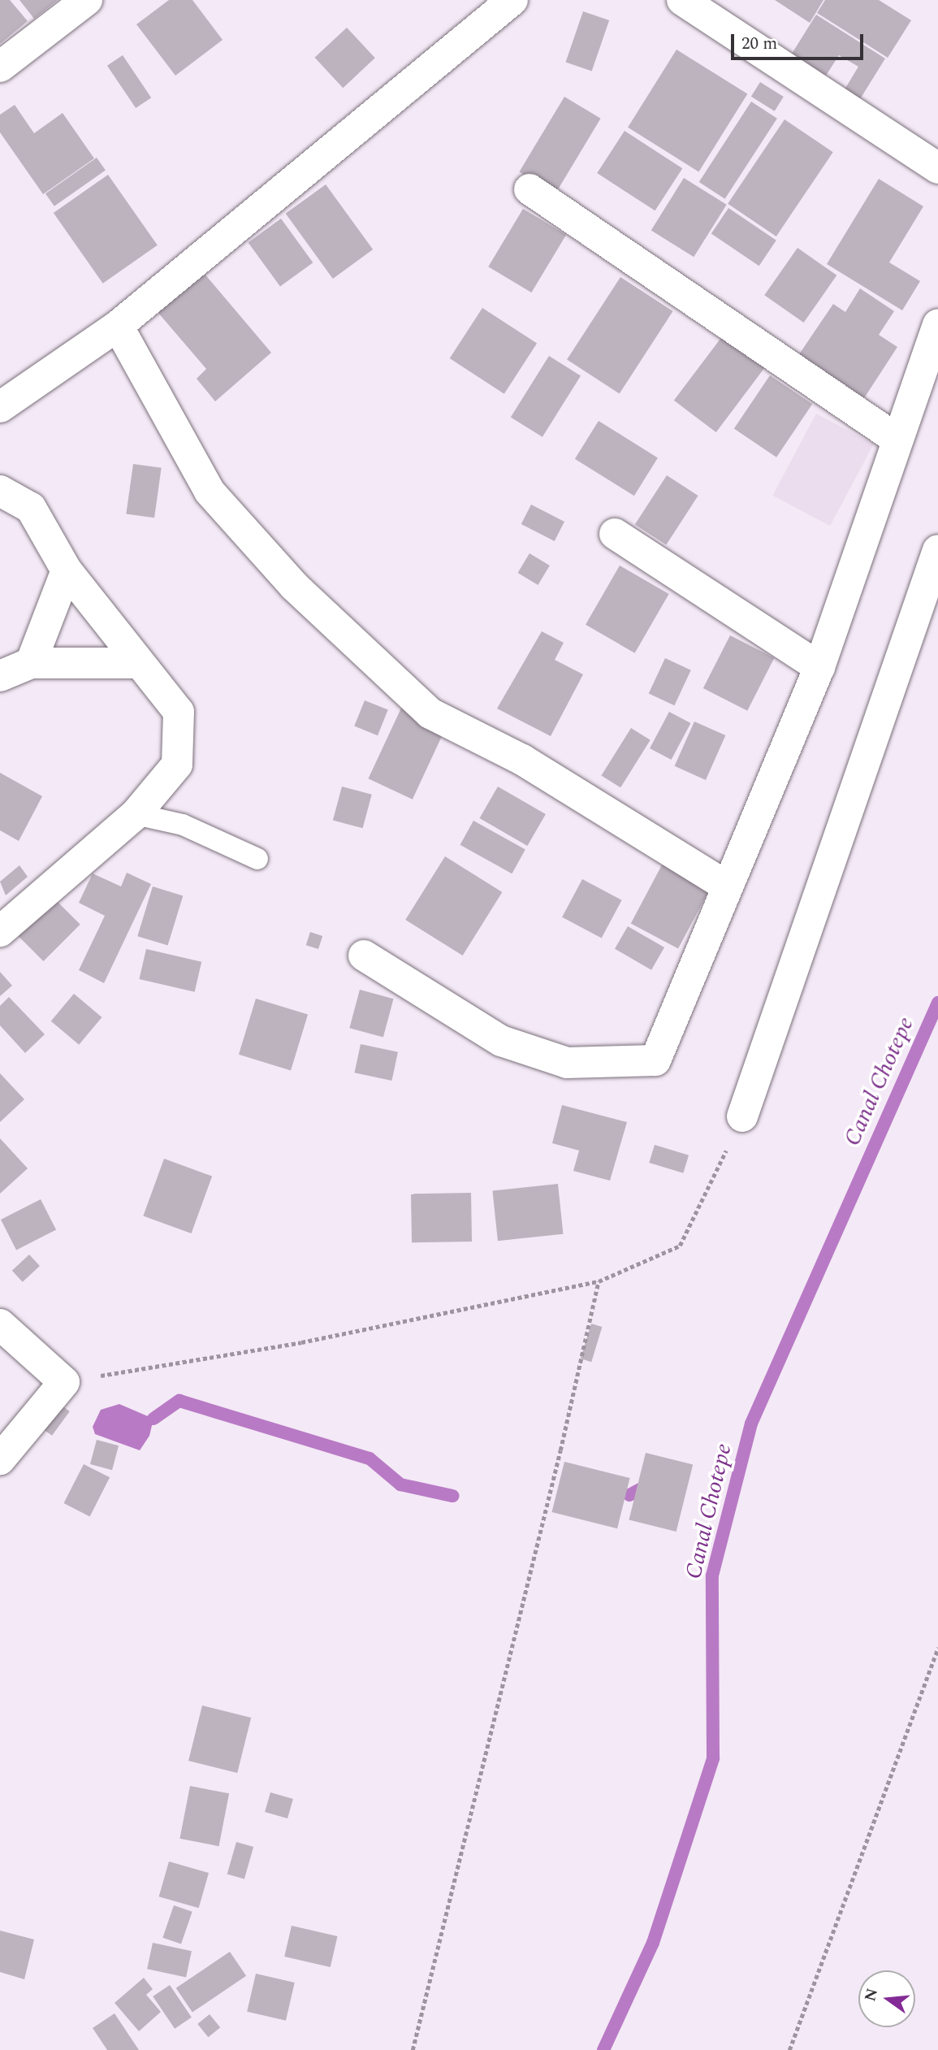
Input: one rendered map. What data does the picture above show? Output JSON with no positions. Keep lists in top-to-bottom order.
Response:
{
  "water": ["Canal Chotepe"],
  "scale_bar": "20 m",
  "north": "left"
}
